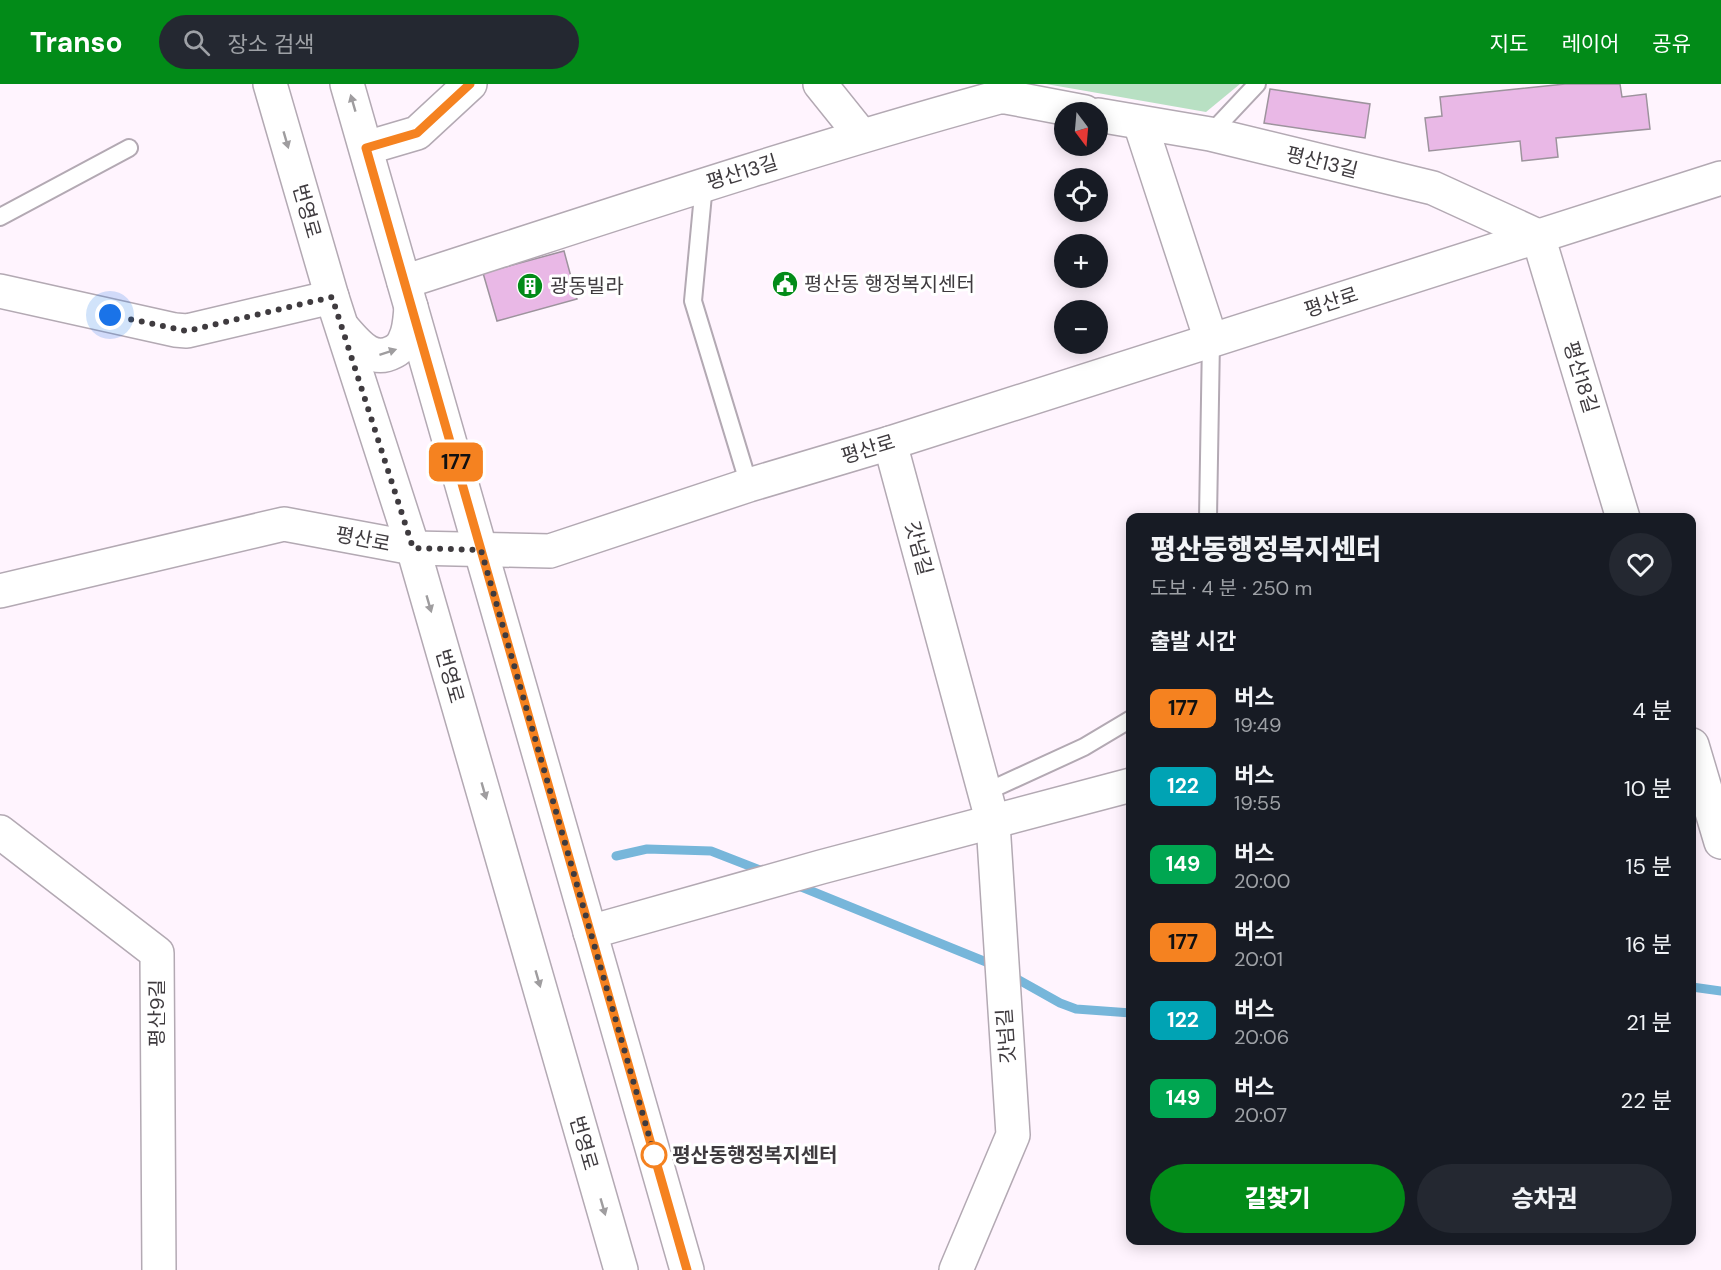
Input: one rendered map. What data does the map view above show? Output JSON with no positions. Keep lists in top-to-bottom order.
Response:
{
  "streets": {
    "street": [
      "평산13길",
      "번영로",
      "평산로",
      "평산18길",
      "갓넘길",
      "평산9길"
    ]
  },
  "crossings": [
    ["평산13길", "평산로"],
    ["평산13길", "평산18길"],
    ["번영로", "평산로"],
    ["평산로", "평산18길"],
    ["평산로", "갓넘길"]
  ],
  "places": {
    "public building": ["평산동 행정복지센터"],
    "building": ["광동빌라"],
    "other": ["평산동행정복지센터"]
  },
  "lines": ["bus line 177"],
  "north": "bottom",
  "page": {
    "header": "Transo",
    "search": "장소 검색",
    "nav": ["지도", "레이어", "공유"],
    "on_map": "177",
    "map_buttons": ["+", "−"],
    "heading": [
      ["평산동행정복지센터", "도보 · 4 분 · 250 m"],
      "출발 시간"
    ],
    "list": [
      {
        "mark": "177",
        "name": "버스",
        "note": "19:49",
        "value": "4 분"
      },
      {
        "mark": "122",
        "name": "버스",
        "note": "19:55",
        "value": "10 분"
      },
      {
        "mark": "149",
        "name": "버스",
        "note": "20:00",
        "value": "15 분"
      },
      {
        "mark": "177",
        "name": "버스",
        "note": "20:01",
        "value": "16 분"
      },
      {
        "mark": "122",
        "name": "버스",
        "note": "20:06",
        "value": "21 분"
      },
      {
        "mark": "149",
        "name": "버스",
        "note": "20:07",
        "value": "22 분"
      }
    ],
    "buttons": ["길찾기", "승차권"]
  }
}
